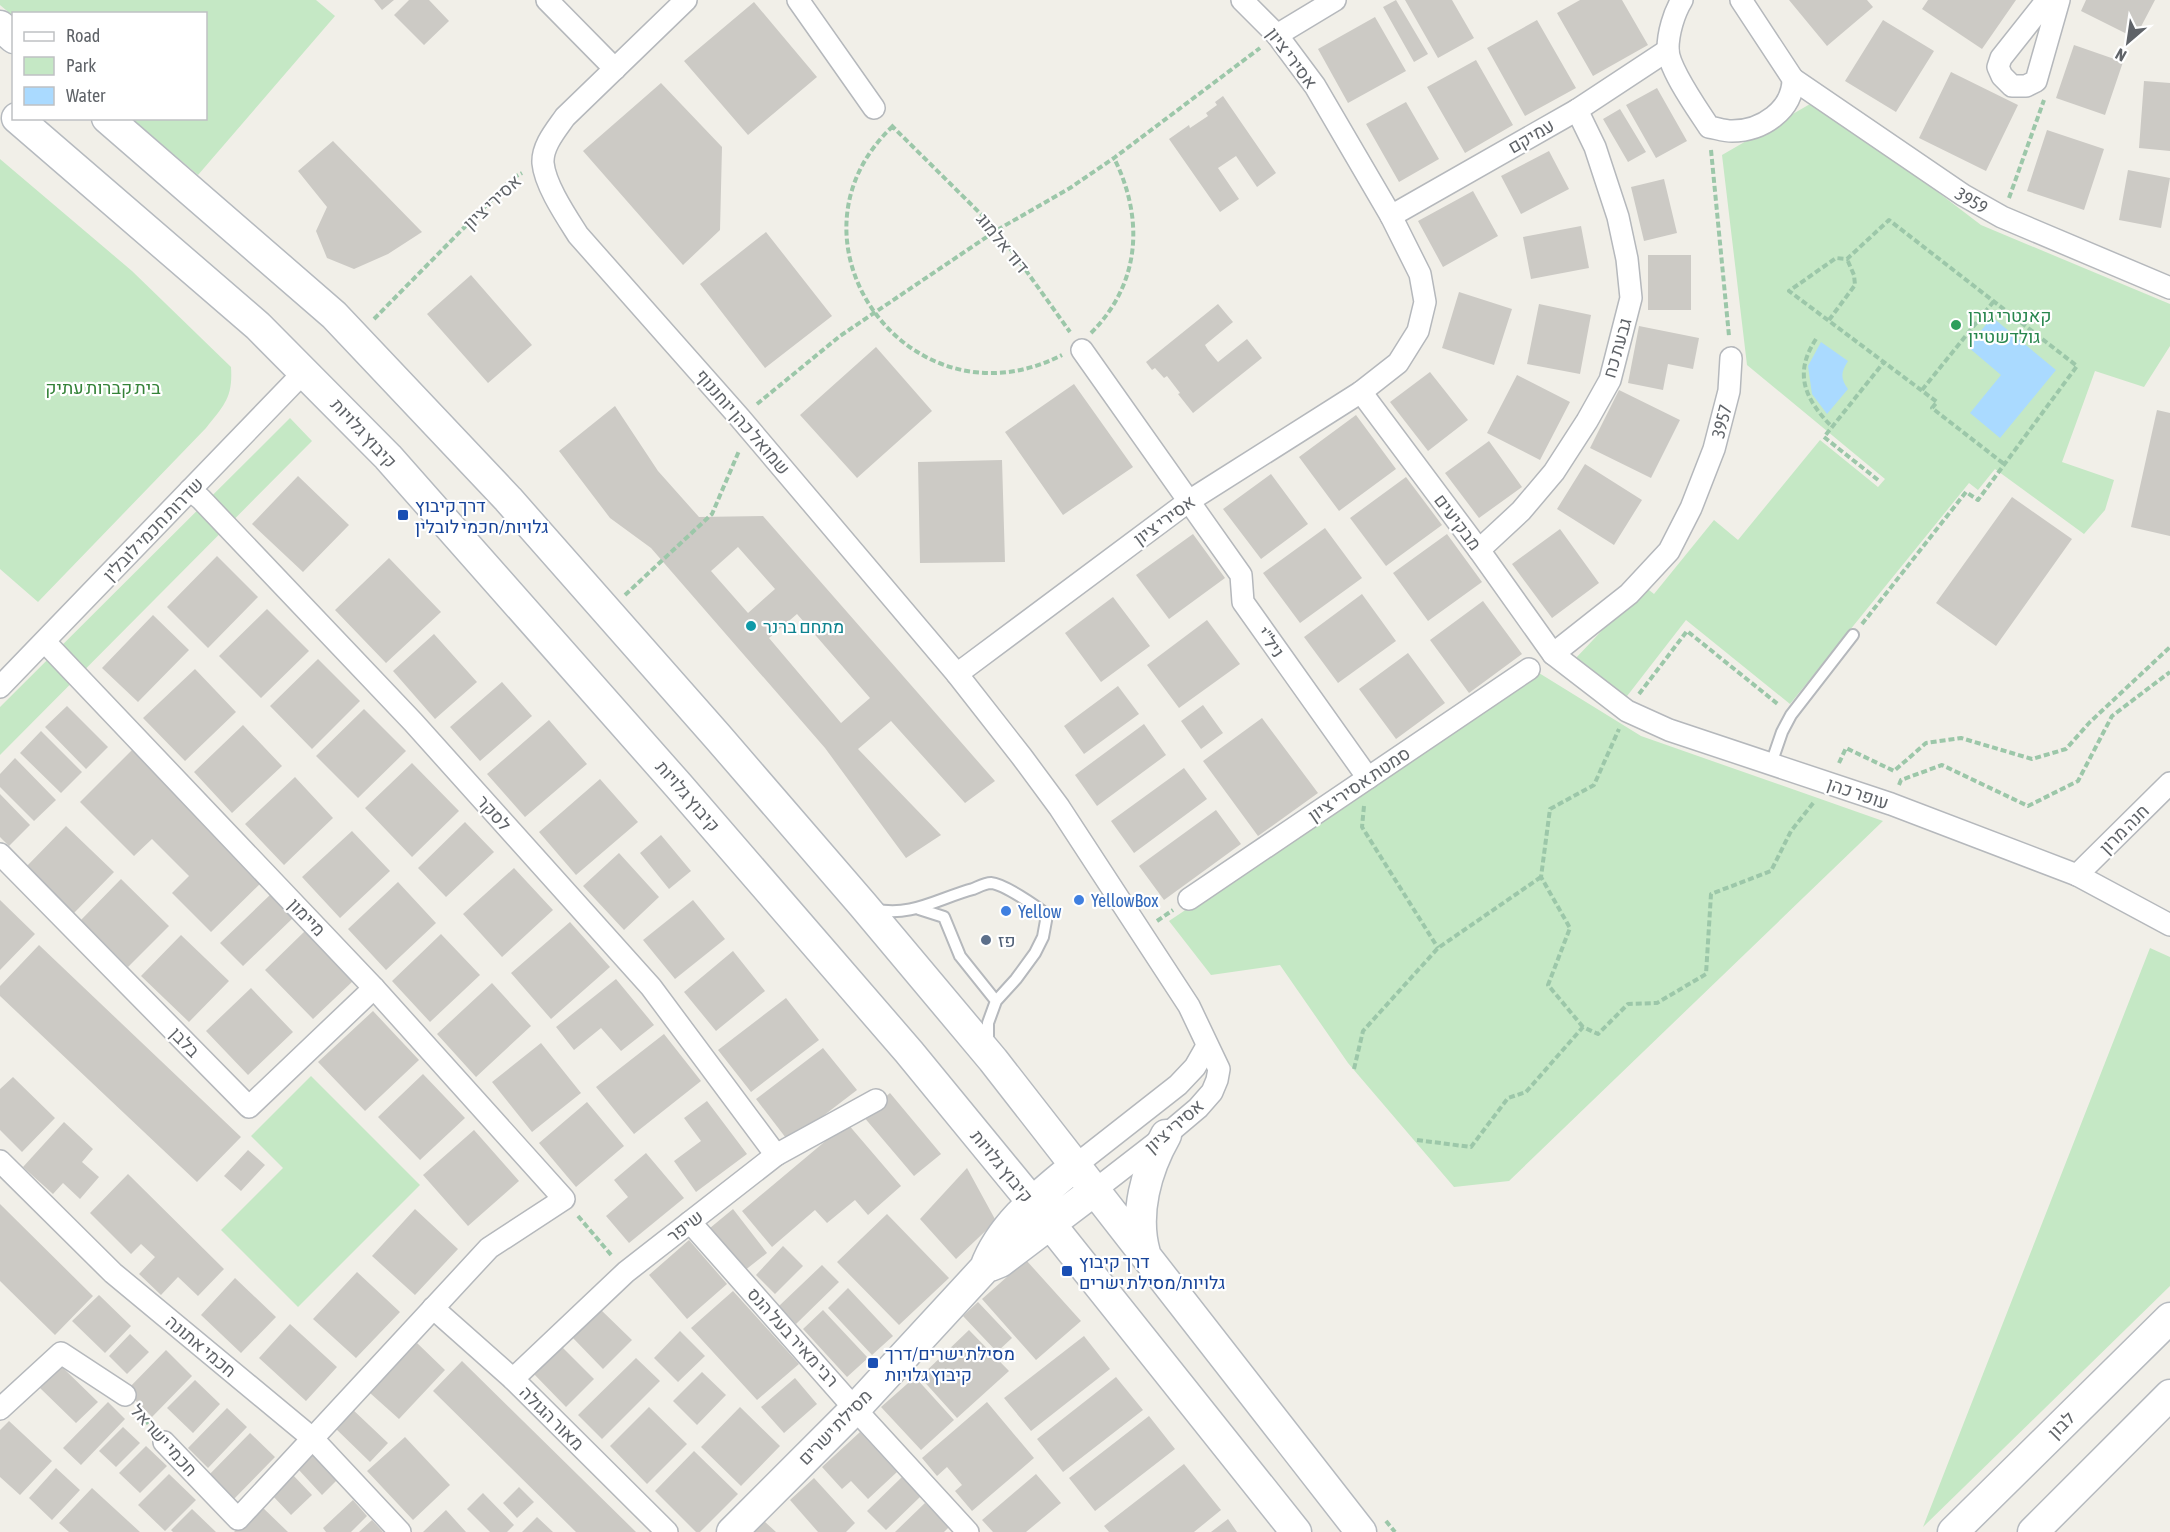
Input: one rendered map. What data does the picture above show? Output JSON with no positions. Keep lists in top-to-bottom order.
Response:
{
  "streets": {
    "main road": ["קיבוץ גלויות", "לבון", "מסילת ישרים"],
    "street": [
      "אסירי ציון",
      "עמיקם",
      "3959",
      "גבעת כח",
      "3957",
      "שמואל כהן יוחננוף",
      "מבקיעים",
      "שדרות חכמי לובלין",
      "ניל\"י",
      "סמטת אסירי ציון",
      "עופר כהן",
      "לסקר",
      "חנה מרון",
      "מיימון",
      "בלבן",
      "שיפר",
      "רבי מאיר בעל הנס",
      "חכמי אתונה",
      "מאור הגולה",
      "חכמי ישראל"
    ],
    "path": ["דוד אלמוג"]
  },
  "crossings": [
    ["אסירי ציון", "עמיקם"],
    ["אסירי ציון", "שמואל כהן יוחננוף"],
    ["אסירי ציון", "מבקיעים"],
    ["אסירי ציון", "ניל\"י"],
    ["אסירי ציון", "מסילת ישרים"],
    ["עמיקם", "גבעת כח"],
    ["גבעת כח", "מבקיעים"],
    ["3957", "מבקיעים"],
    ["3957", "עופר כהן"],
    ["קיבוץ גלויות", "שדרות חכמי לובלין"],
    ["קיבוץ גלויות", "מסילת ישרים"],
    ["מבקיעים", "עופר כהן"],
    ["שדרות חכמי לובלין", "לסקר"],
    ["שדרות חכמי לובלין", "מיימון"],
    ["ניל\"י", "סמטת אסירי ציון"],
    ["עופר כהן", "חנה מרון"],
    ["לסקר", "שיפר"],
    ["מיימון", "בלבן"],
    ["שיפר", "רבי מאיר בעל הנס"],
    ["שיפר", "מאור הגולה"],
    ["רבי מאיר בעל הנס", "מסילת ישרים"],
    ["חכמי אתונה", "חכמי ישראל"]
  ],
  "parks": ["בית קברות עתיק"],
  "places": {
    "other": [
      "קאנטרי גורן גולדשטיין",
      "מתחם ברנר",
      "YellowBox",
      "Yellow",
      "פז"
    ],
    "transit": ["דרך קיבוץ גלויות/חכמי לובלין", "דרך קיבוץ גלויות/מסילת ישרים", "מסילת ישרים/דרך קיבוץ גלויות"]
  },
  "legend": ["Road", "Park", "Water"],
  "north": "bottom left"
}
